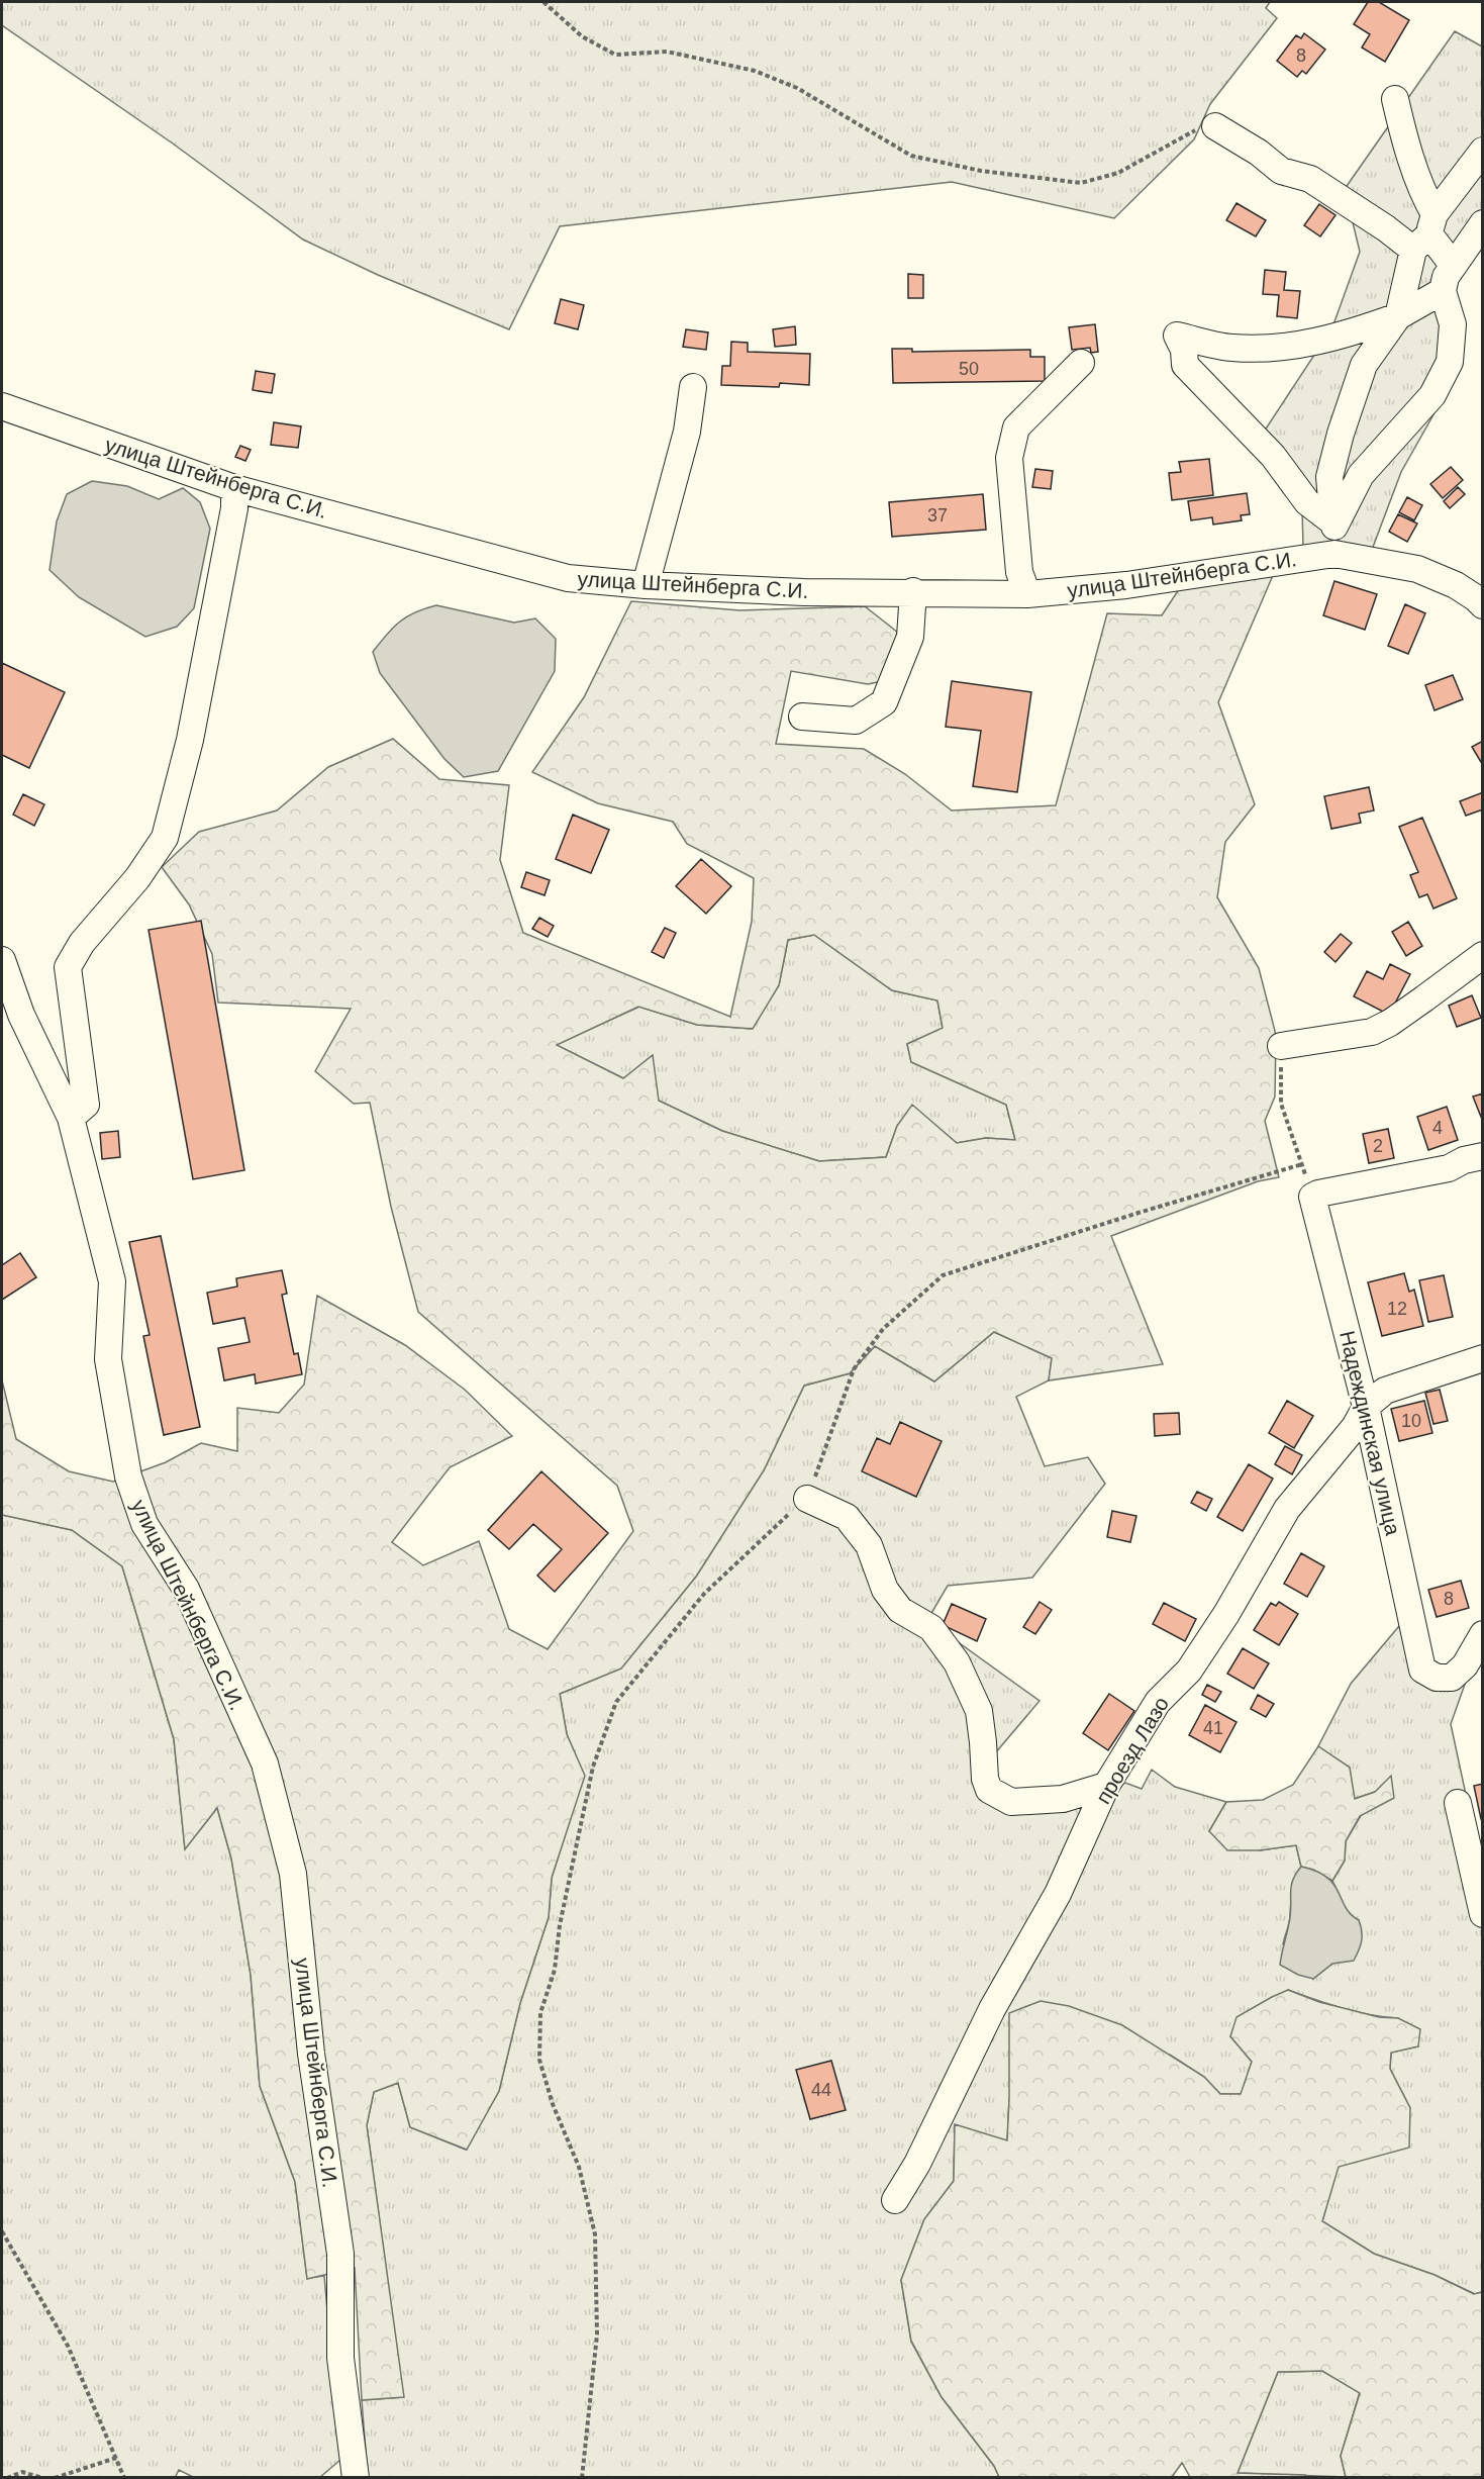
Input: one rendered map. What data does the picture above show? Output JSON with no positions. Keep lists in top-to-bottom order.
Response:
{
  "streets": {
    "street": ["улица Штейнберга С.И.", "Надеждинская улица", "проезд Лазо"]
  },
  "crossings": [
    ["Надеждинская улица", "проезд Лазо"]
  ],
  "house_numbers": [
    "8",
    "50",
    "37",
    "4",
    "2",
    "12",
    "10",
    "8",
    "41",
    "44"
  ]
}
